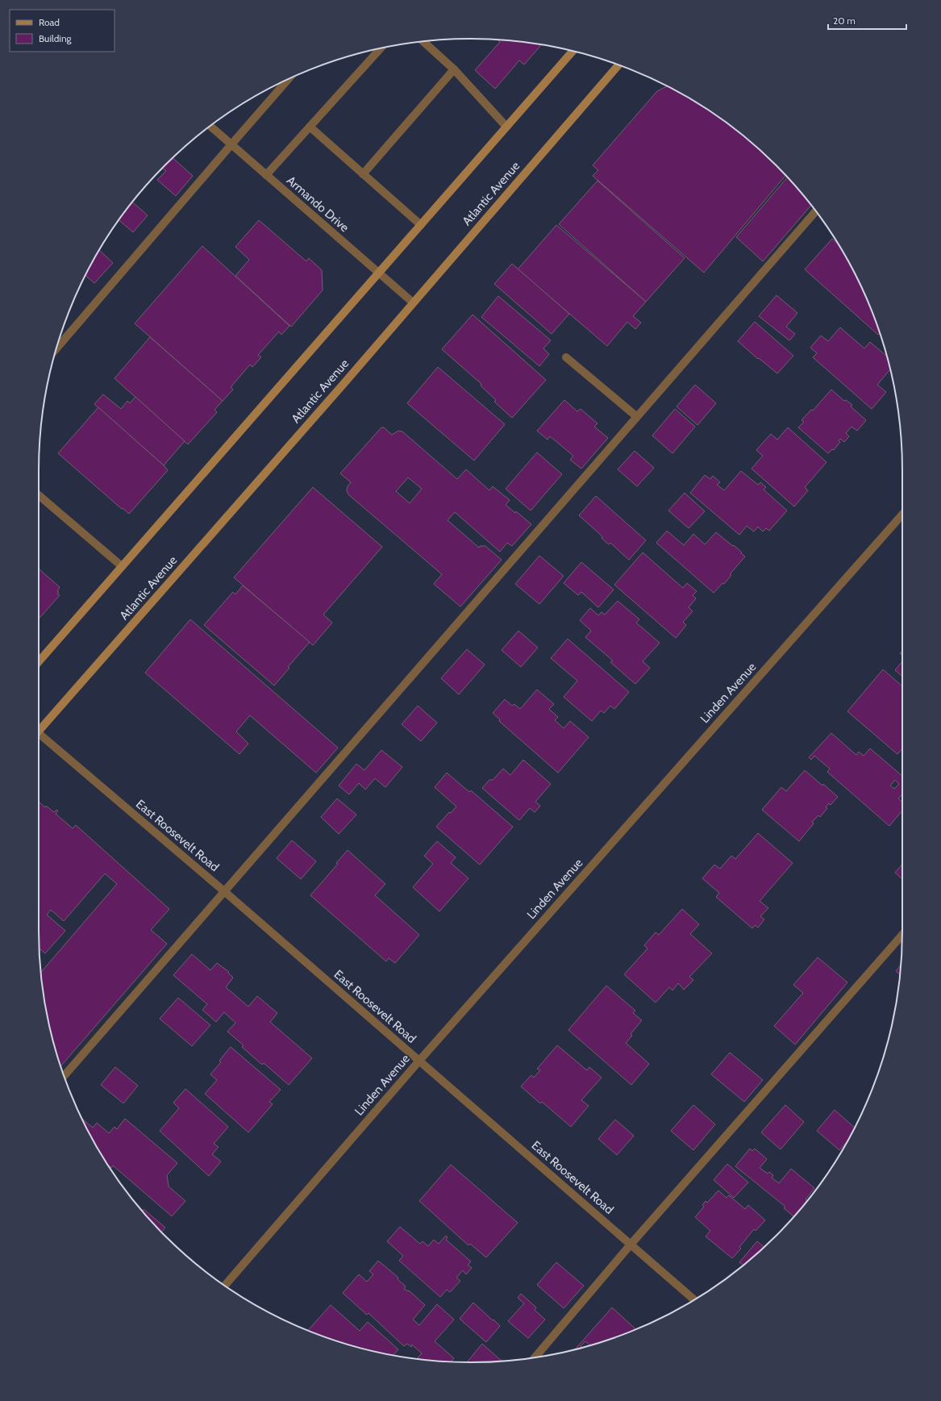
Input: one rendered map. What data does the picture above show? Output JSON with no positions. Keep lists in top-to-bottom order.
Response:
{
  "streets": {
    "main road": ["Atlantic Avenue"],
    "street": ["Armando Drive", "Linden Avenue", "East Roosevelt Road"]
  },
  "crossings": [
    ["Atlantic Avenue", "Armando Drive"],
    ["Linden Avenue", "East Roosevelt Road"]
  ],
  "legend": ["Road", "Building"],
  "scale_bar": "20 m"
}
